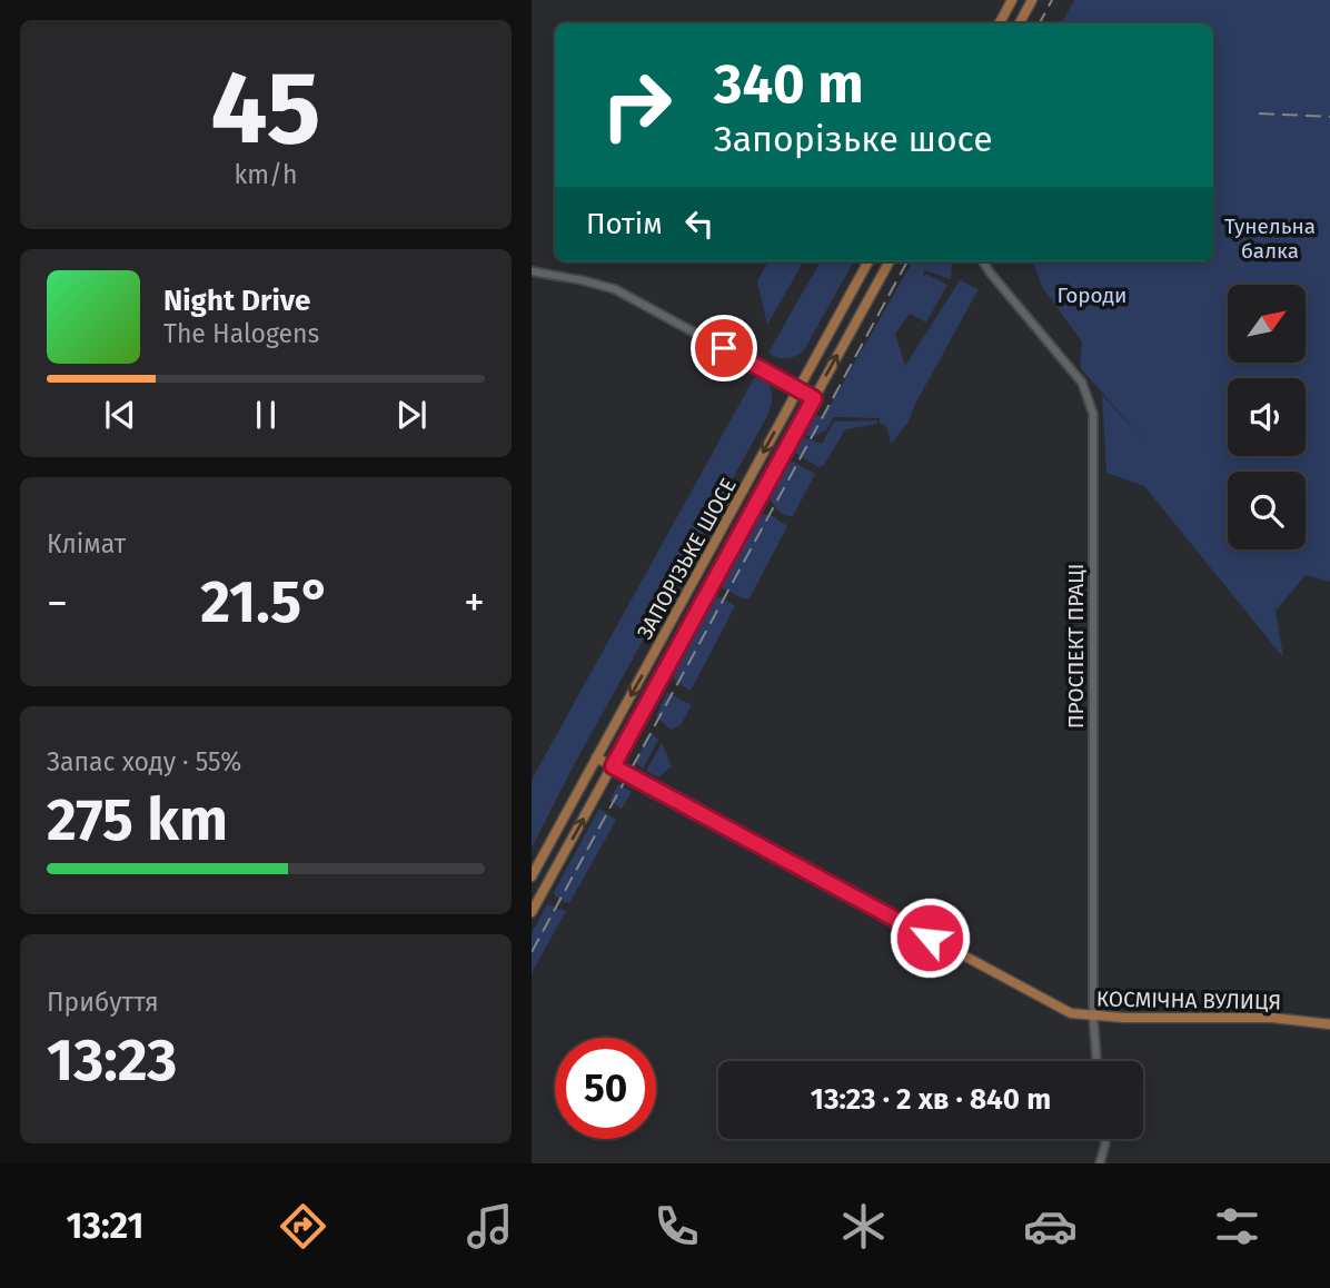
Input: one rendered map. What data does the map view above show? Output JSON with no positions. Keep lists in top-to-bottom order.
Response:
{
  "streets": {
    "main road": ["ЗАПОРІЗЬКЕ ШОСЕ", "КОСМІЧНА ВУЛИЦЯ"],
    "street": ["ПРОСПЕКТ ПРАЦІ"]
  },
  "crossings": [
    ["ЗАПОРІЗЬКЕ ШОСЕ", "КОСМІЧНА ВУЛИЦЯ"],
    ["ПРОСПЕКТ ПРАЦІ", "КОСМІЧНА ВУЛИЦЯ"]
  ],
  "parks": ["Тунельна балка", "Городи"],
  "north": "top right",
  "page": {
    "tile": [
      ["45", "km/h"],
      "Клімат",
      ["Запас ходу · 55%", "275 km"],
      ["Прибуття", "13:23"]
    ],
    "turn": ["340 m", "Запорізьке шосе"],
    "then": "Потім",
    "song": ["Night Drive", "The Halogens"],
    "heat": ["−", "21.5°", "+"],
    "limit": "50",
    "trip": "13:23 · 2 хв · 840 m",
    "tabs": "13:21"
  }
}
